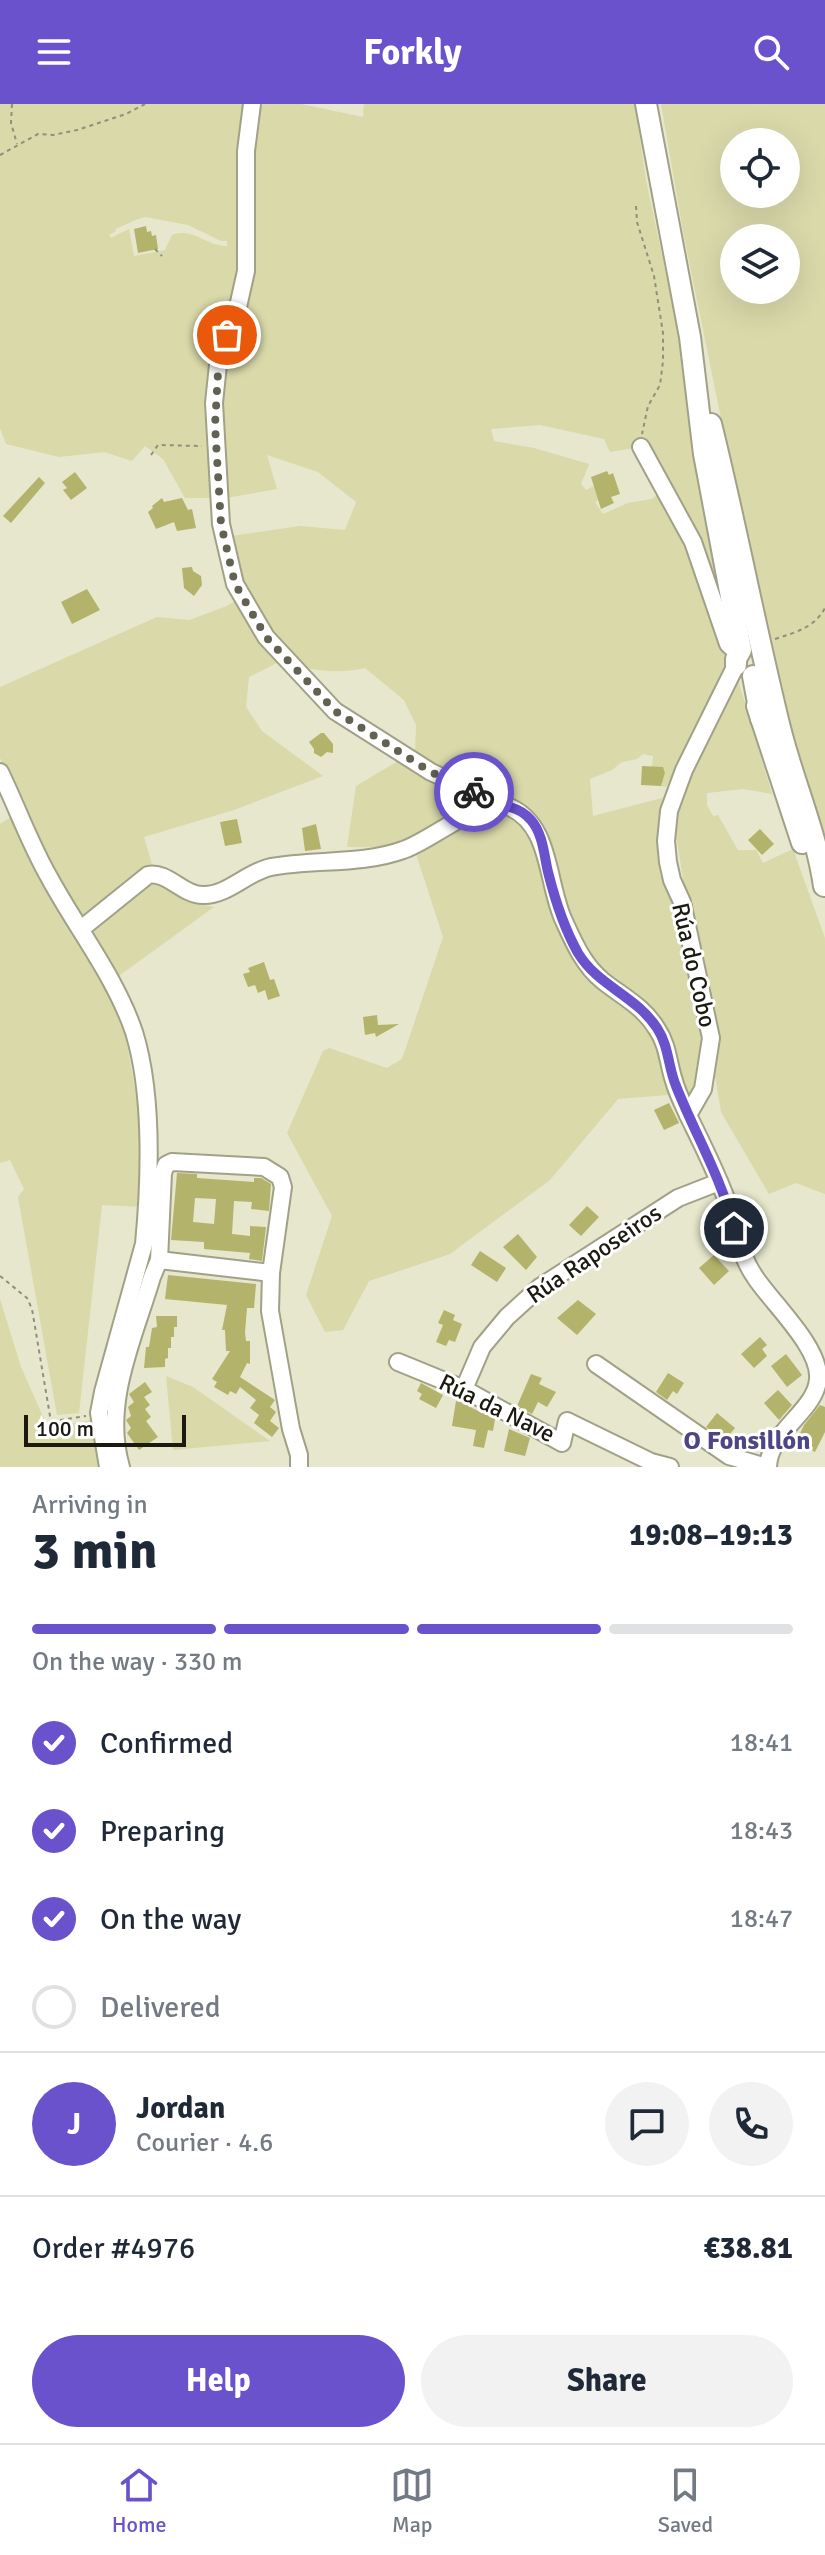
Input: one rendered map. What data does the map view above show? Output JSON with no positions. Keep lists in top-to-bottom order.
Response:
{
  "streets": {
    "street": ["Rúa do Cobo", "Rúa Raposeiros", "Rúa da Nave"]
  },
  "crossings": [
    ["Rúa Raposeiros", "Rúa da Nave"]
  ],
  "districts": ["O Fonsillón"],
  "scale_bar": "100 m",
  "page": {
    "header": "Forkly",
    "scale": "100 m",
    "heading": ["3 min", "Arriving in", "19:08–19:13"],
    "panel": [
      "Jordan",
      "Courier · 4.6",
      "Order #4976",
      "€38.81"
    ],
    "bar": "On the way · 330 m",
    "list": [
      ["Confirmed", "18:41"],
      ["Preparing", "18:43"],
      ["On the way", "18:47"],
      "Delivered"
    ],
    "round": "J",
    "buttons": ["Help", "Share"],
    "tabs": ["Home", "Map", "Saved"]
  }
}
